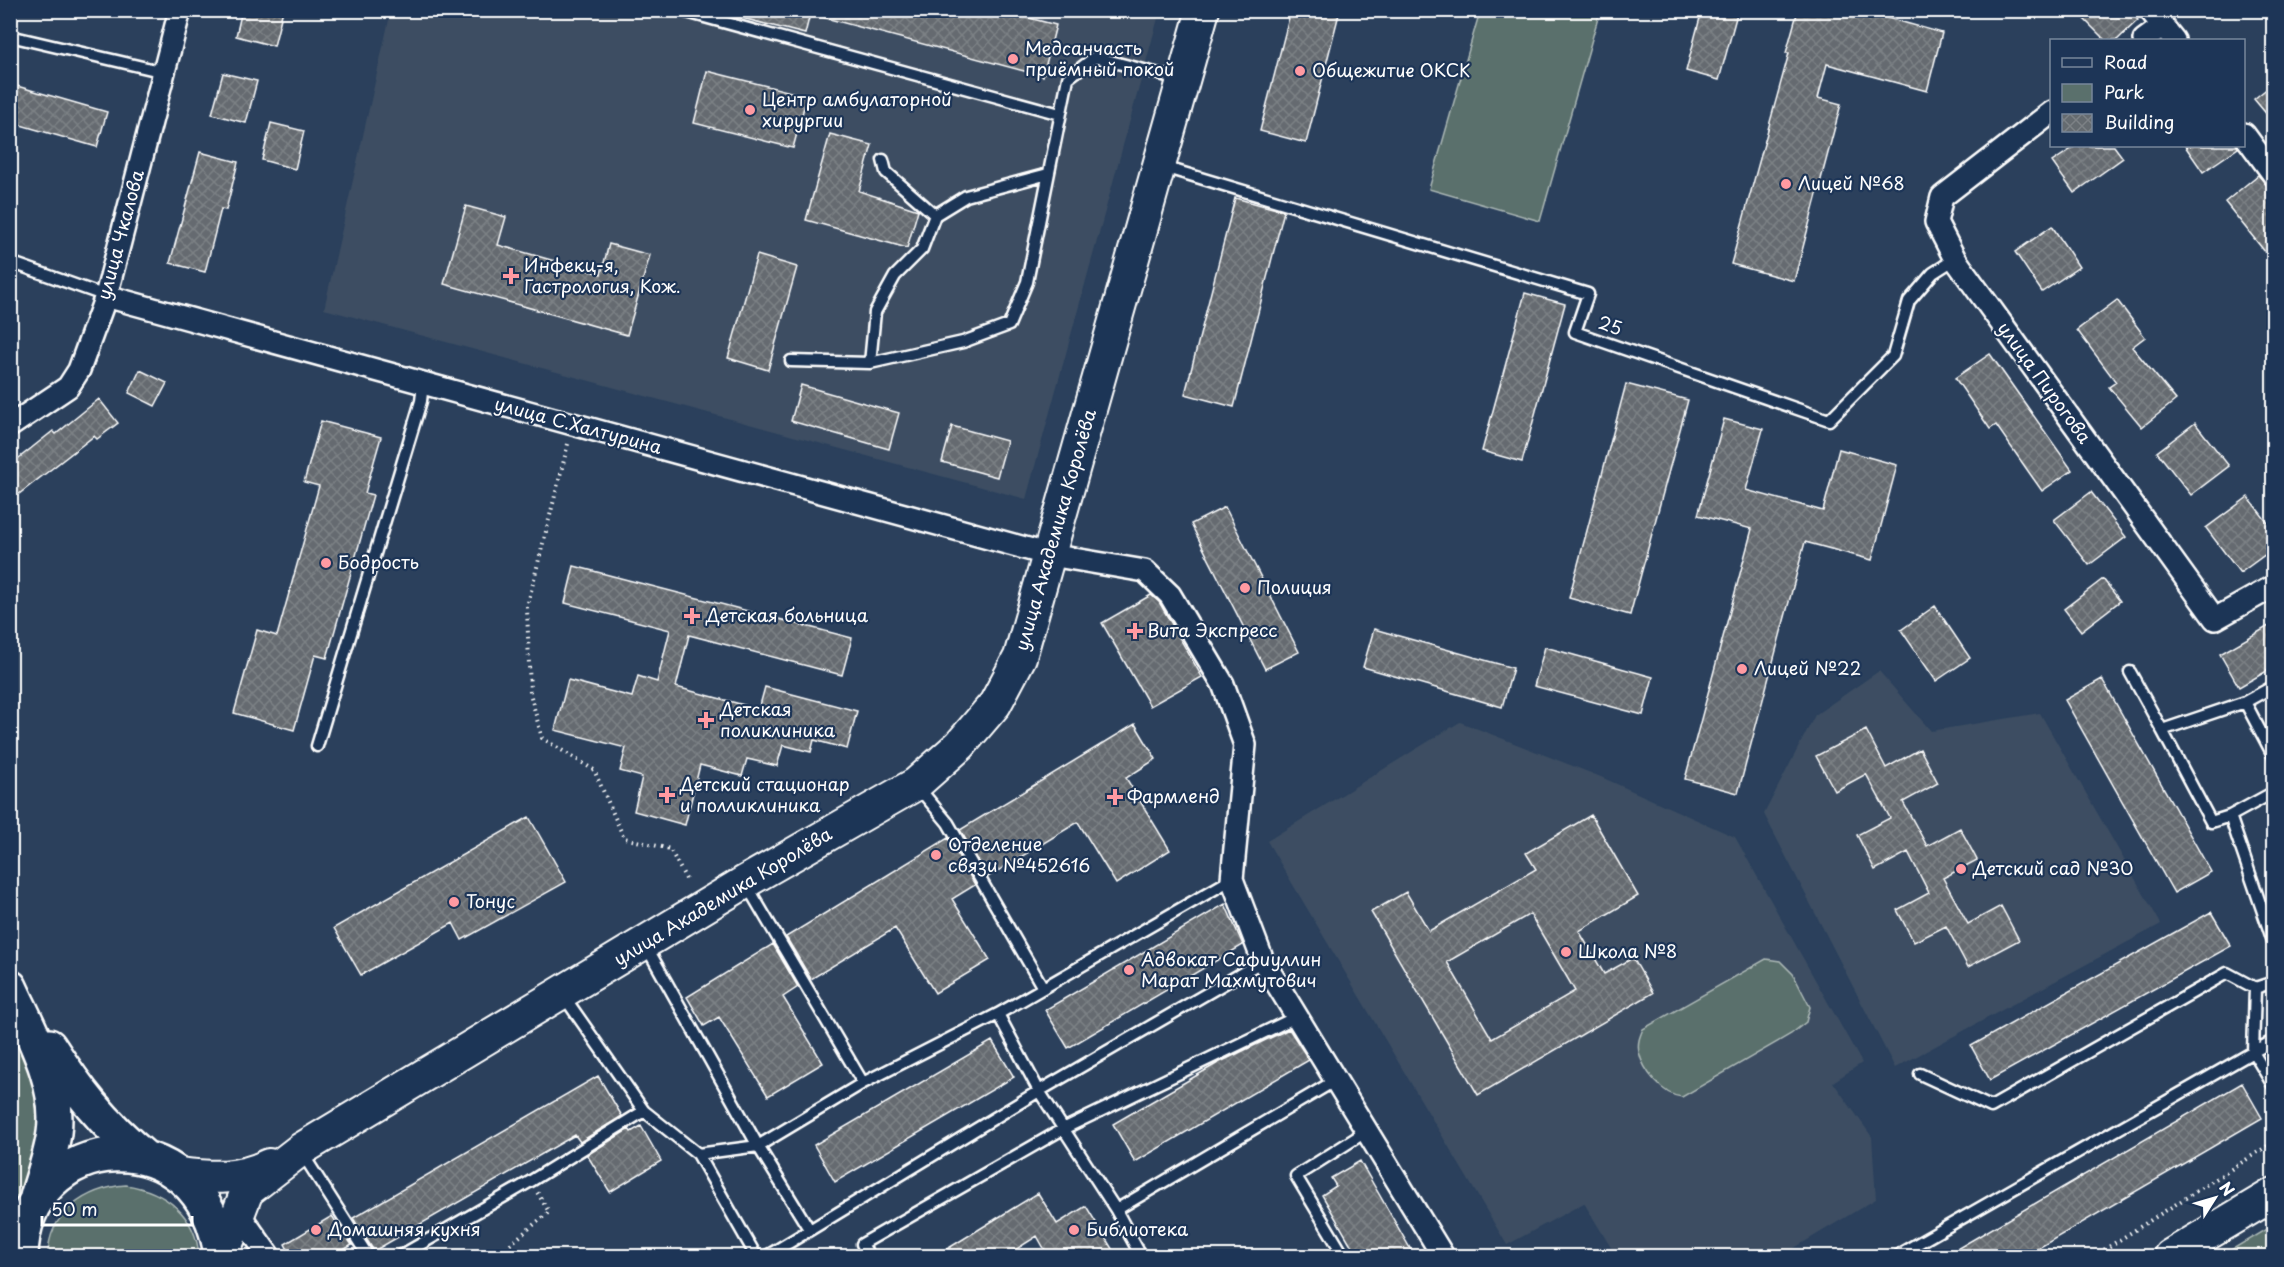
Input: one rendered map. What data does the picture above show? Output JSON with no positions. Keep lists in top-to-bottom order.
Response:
{
  "streets": {
    "street": [
      "улица Чкалова",
      "улица Пирогова",
      "улица С.Халтурина",
      "улица Академика Королёва"
    ],
    "lane": ["25"]
  },
  "crossings": [
    ["улица Чкалова", "улица С.Халтурина"],
    ["25", "улица Пирогова"],
    ["25", "улица Академика Королёва"],
    ["улица С.Халтурина", "улица Академика Королёва"]
  ],
  "places": {
    "other": [
      "Медсанчасть приёмный покой",
      "Общежитие ОКСК",
      "Центр амбулаторной хирургии",
      "Лицей №68",
      "Бодрость",
      "Полиция",
      "Лицей №22",
      "Отделение связи №452616",
      "Детский сад №30",
      "Тонус",
      "Школа №8",
      "Адвокат Сафиуллин Марат Махмутович",
      "Домашняя кухня",
      "Библиотека"
    ],
    "health": [
      "Инфекц-я, Гастрология, Кож.",
      "Детская больница",
      "Вита Экспресс",
      "Детская поликлиника",
      "Детский стационар и полликлиника",
      "Фармленд"
    ]
  },
  "legend": ["Road", "Park", "Building"],
  "scale_bar": "50 m",
  "north": "top right"
}
